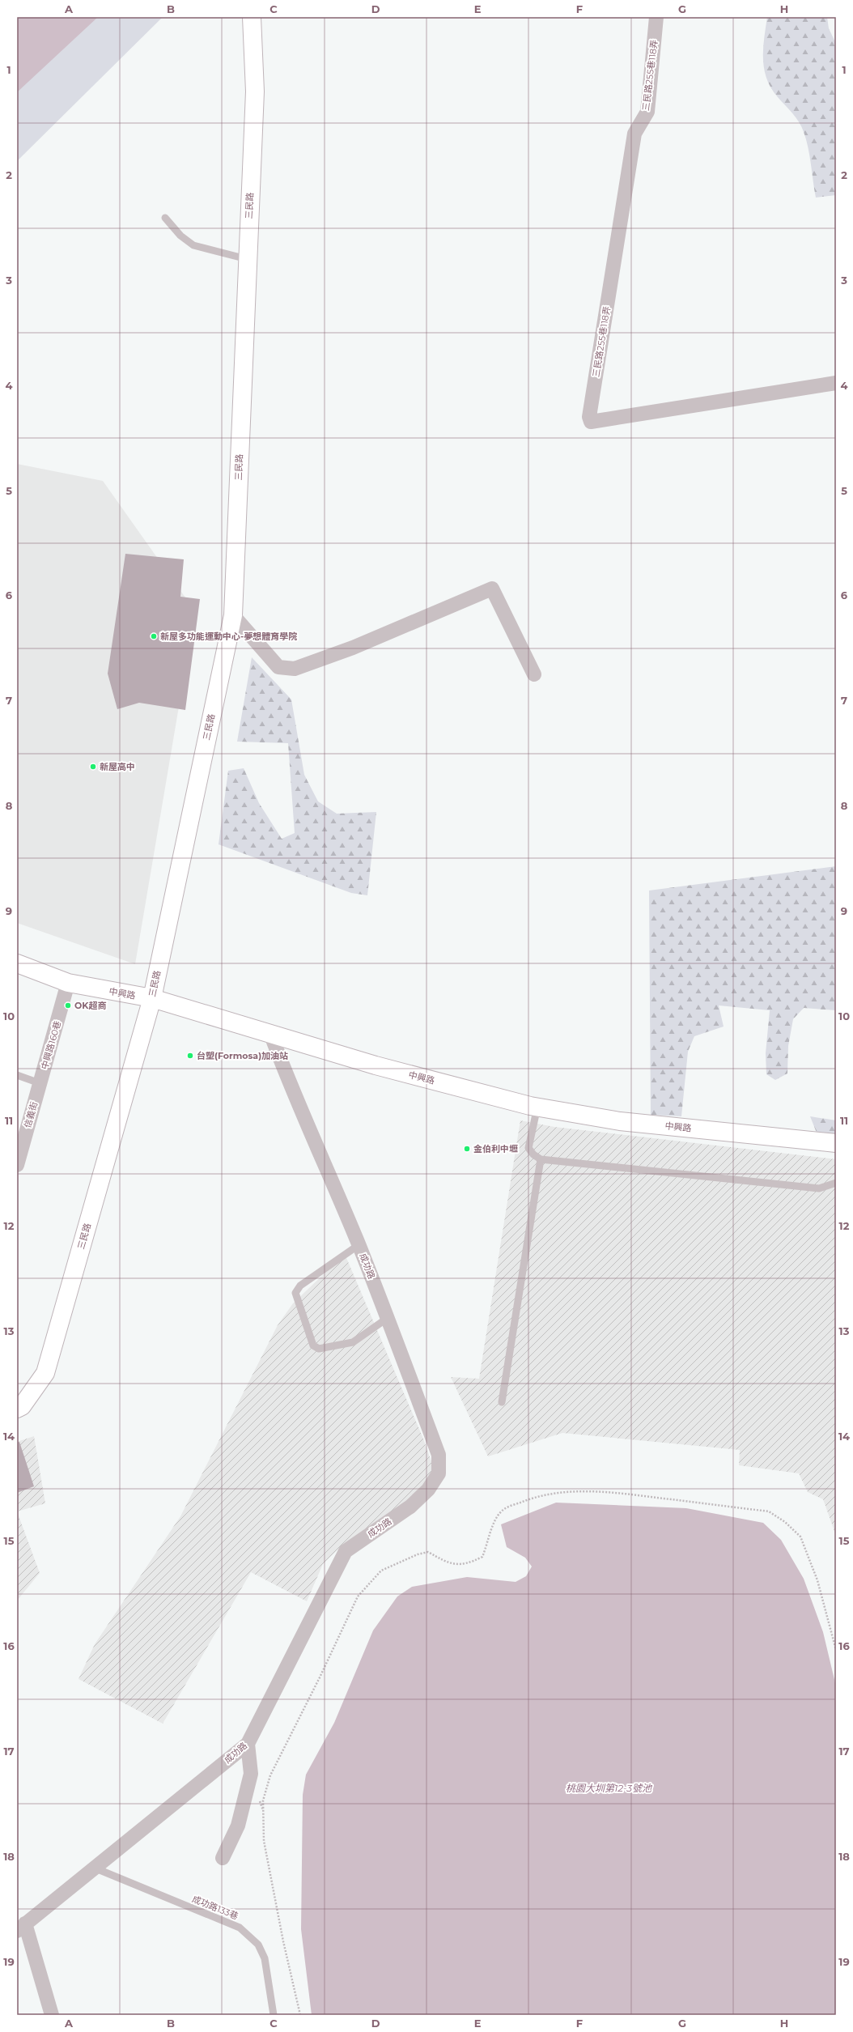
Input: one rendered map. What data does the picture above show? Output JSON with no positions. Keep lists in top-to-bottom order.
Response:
{
  "streets": {
    "street": [
      "三民路255巷118弄",
      "三民路",
      "中興路",
      "中興路160巷",
      "信義街",
      "成功路"
    ],
    "lane": ["成功路133巷"]
  },
  "crossings": [
    ["三民路", "中興路"],
    ["中興路", "中興路160巷"],
    ["中興路", "成功路"],
    ["中興路160巷", "信義街"],
    ["成功路", "成功路133巷"]
  ],
  "water": ["桃園大圳第12-3號池"],
  "places": [
    "新屋多功能運動中心-夢想體育學院",
    "新屋高中",
    "OK超商",
    "台塑(Formosa)加油站",
    "金伯利中壢"
  ],
  "grid": {
    "columns": [
      "A",
      "B",
      "C",
      "D",
      "E",
      "F",
      "G",
      "H"
    ],
    "rows": [
      "1",
      "2",
      "3",
      "4",
      "5",
      "6",
      "7",
      "8",
      "9",
      "10",
      "11",
      "12",
      "13",
      "14",
      "15",
      "16",
      "17",
      "18",
      "19"
    ]
  }
}
